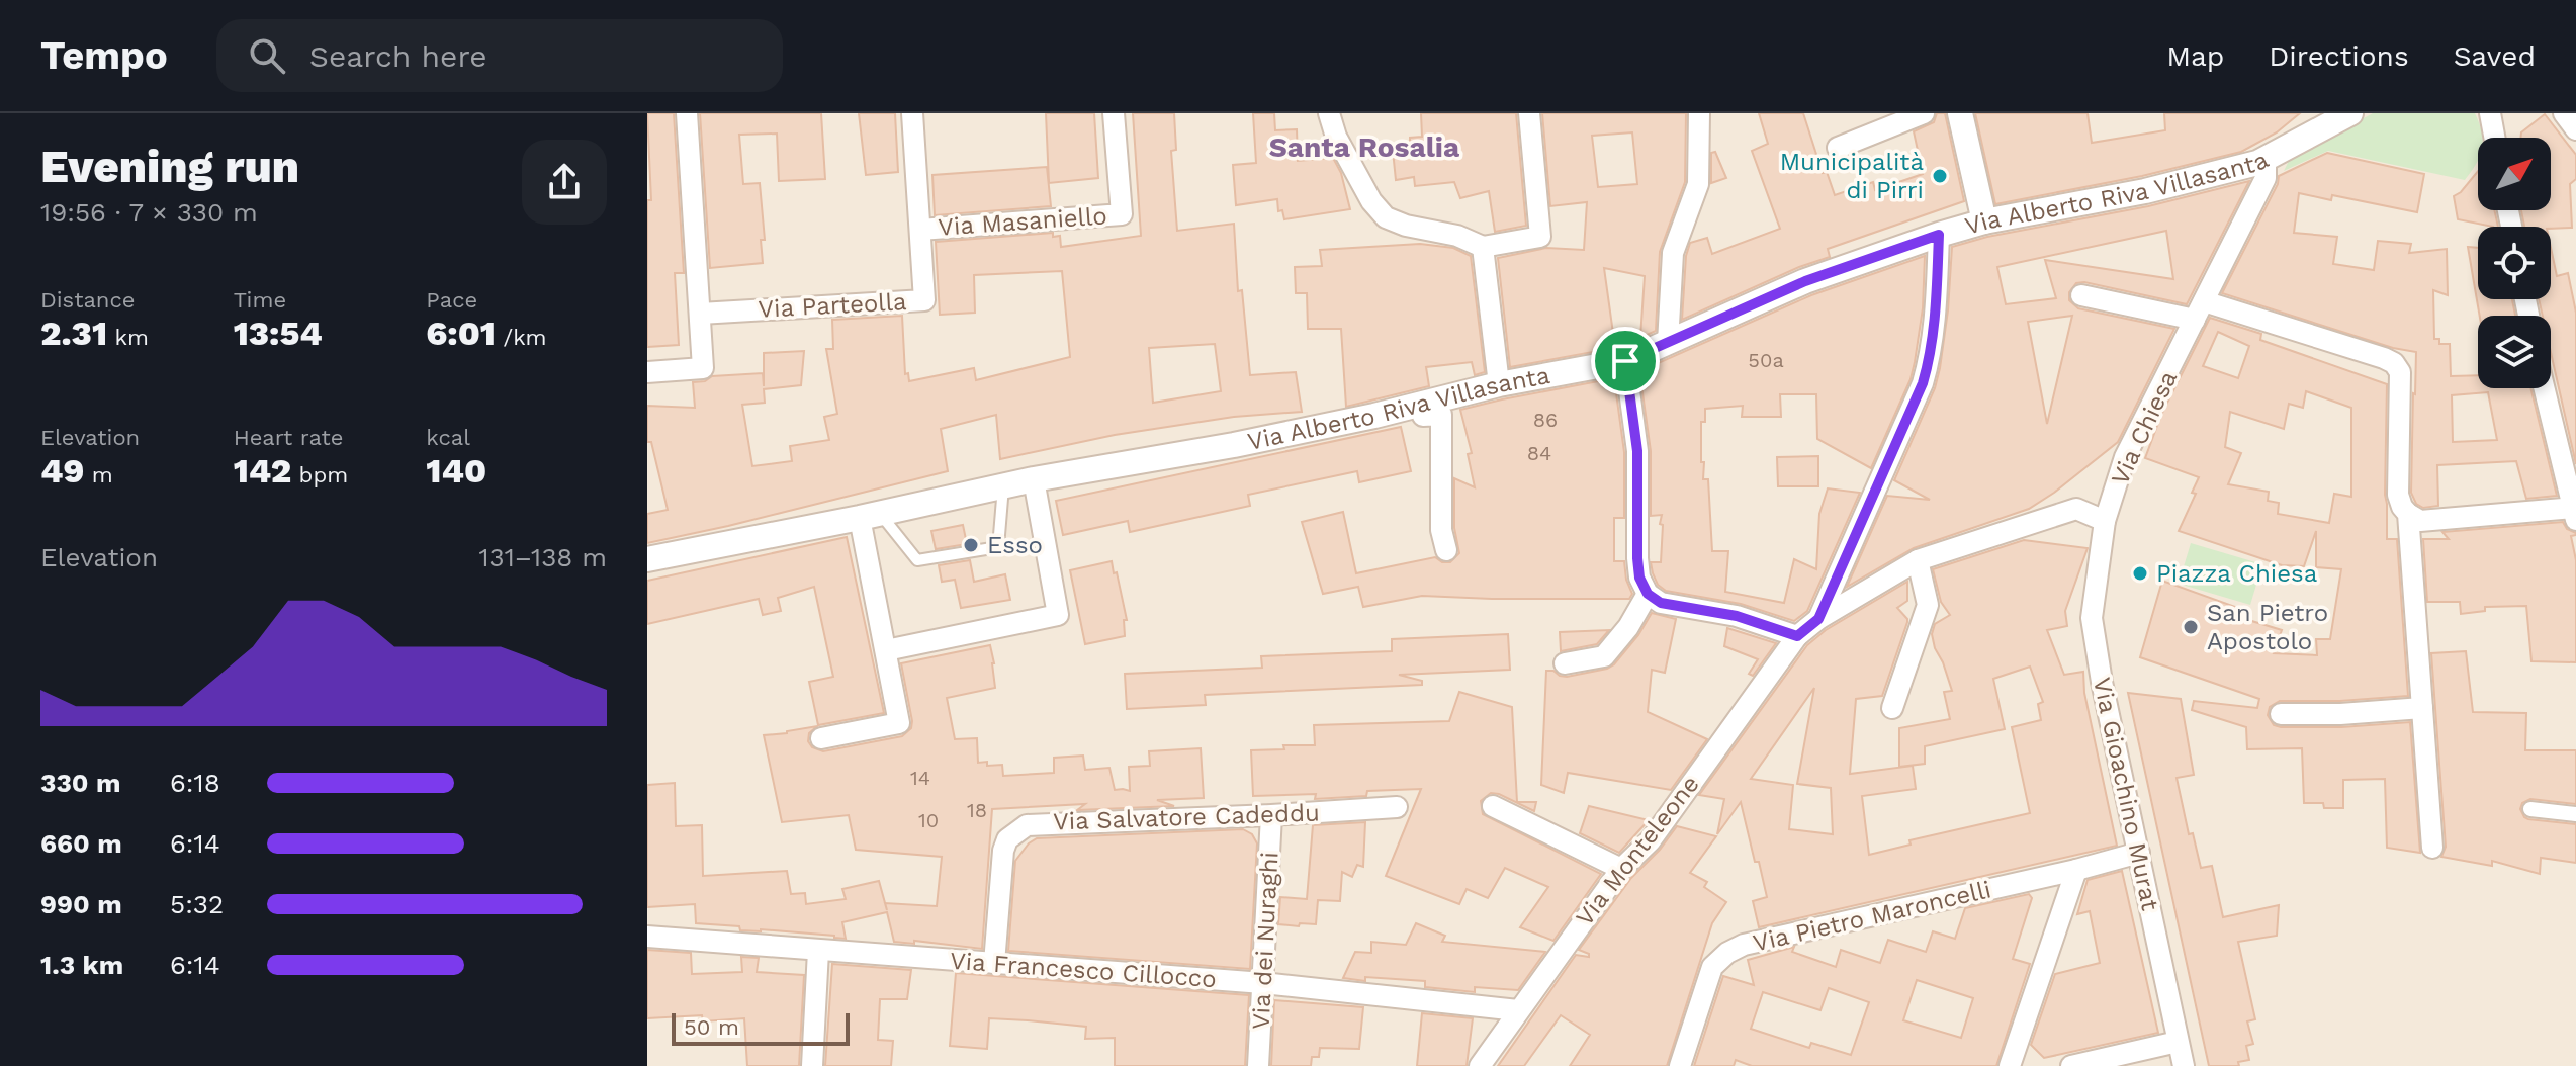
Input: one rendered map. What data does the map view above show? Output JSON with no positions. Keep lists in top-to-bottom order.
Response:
{
  "streets": {
    "street": [
      "Via Alberto Riva Villasanta",
      "Via Masaniello",
      "Via Parteolla",
      "Via Chiesa",
      "Via Gioachino Murat",
      "Via Salvatore Cadeddu",
      "Via Monteleone",
      "Via Pietro Maroncelli",
      "Via dei Nuraghi",
      "Via Francesco Cillocco"
    ]
  },
  "crossings": [
    ["Via Alberto Riva Villasanta", "Via Chiesa"],
    ["Via Masaniello", "Via Parteolla"],
    ["Via Chiesa", "Via Gioachino Murat"],
    ["Via Gioachino Murat", "Via Pietro Maroncelli"],
    ["Via Salvatore Cadeddu", "Via dei Nuraghi"],
    ["Via Salvatore Cadeddu", "Via Francesco Cillocco"],
    ["Via Monteleone", "Via Francesco Cillocco"],
    ["Via dei Nuraghi", "Via Francesco Cillocco"]
  ],
  "districts": ["Santa Rosalia"],
  "places": [
    "Municipalità di Pirri",
    "Esso",
    "Piazza Chiesa",
    "San Pietro Apostolo"
  ],
  "house_numbers": [
    "50a",
    "86",
    "84",
    "14",
    "18",
    "10"
  ],
  "scale_bar": "50 m",
  "north": "top right",
  "page": {
    "header": "Tempo",
    "search": "Search here",
    "nav": ["Map", "Directions", "Saved"],
    "heading": ["Evening run", "19:56 · 7 × 330 m"],
    "stats": [
      ["Distance", "2.31 km"],
      ["Time", "13:54"],
      ["Pace", "6:01 /km"],
      ["Elevation", "49 m"],
      ["Heart rate", "142 bpm"],
      ["kcal", "140"]
    ],
    "chart": ["Elevation", "131–138 m"],
    "list": [
      {
        "name": "330 m",
        "note": "6:18"
      },
      {
        "name": "660 m",
        "note": "6:14"
      },
      {
        "name": "990 m",
        "note": "5:32"
      },
      {
        "name": "1.3 km",
        "note": "6:14"
      }
    ],
    "scale": "50 m"
  }
}
